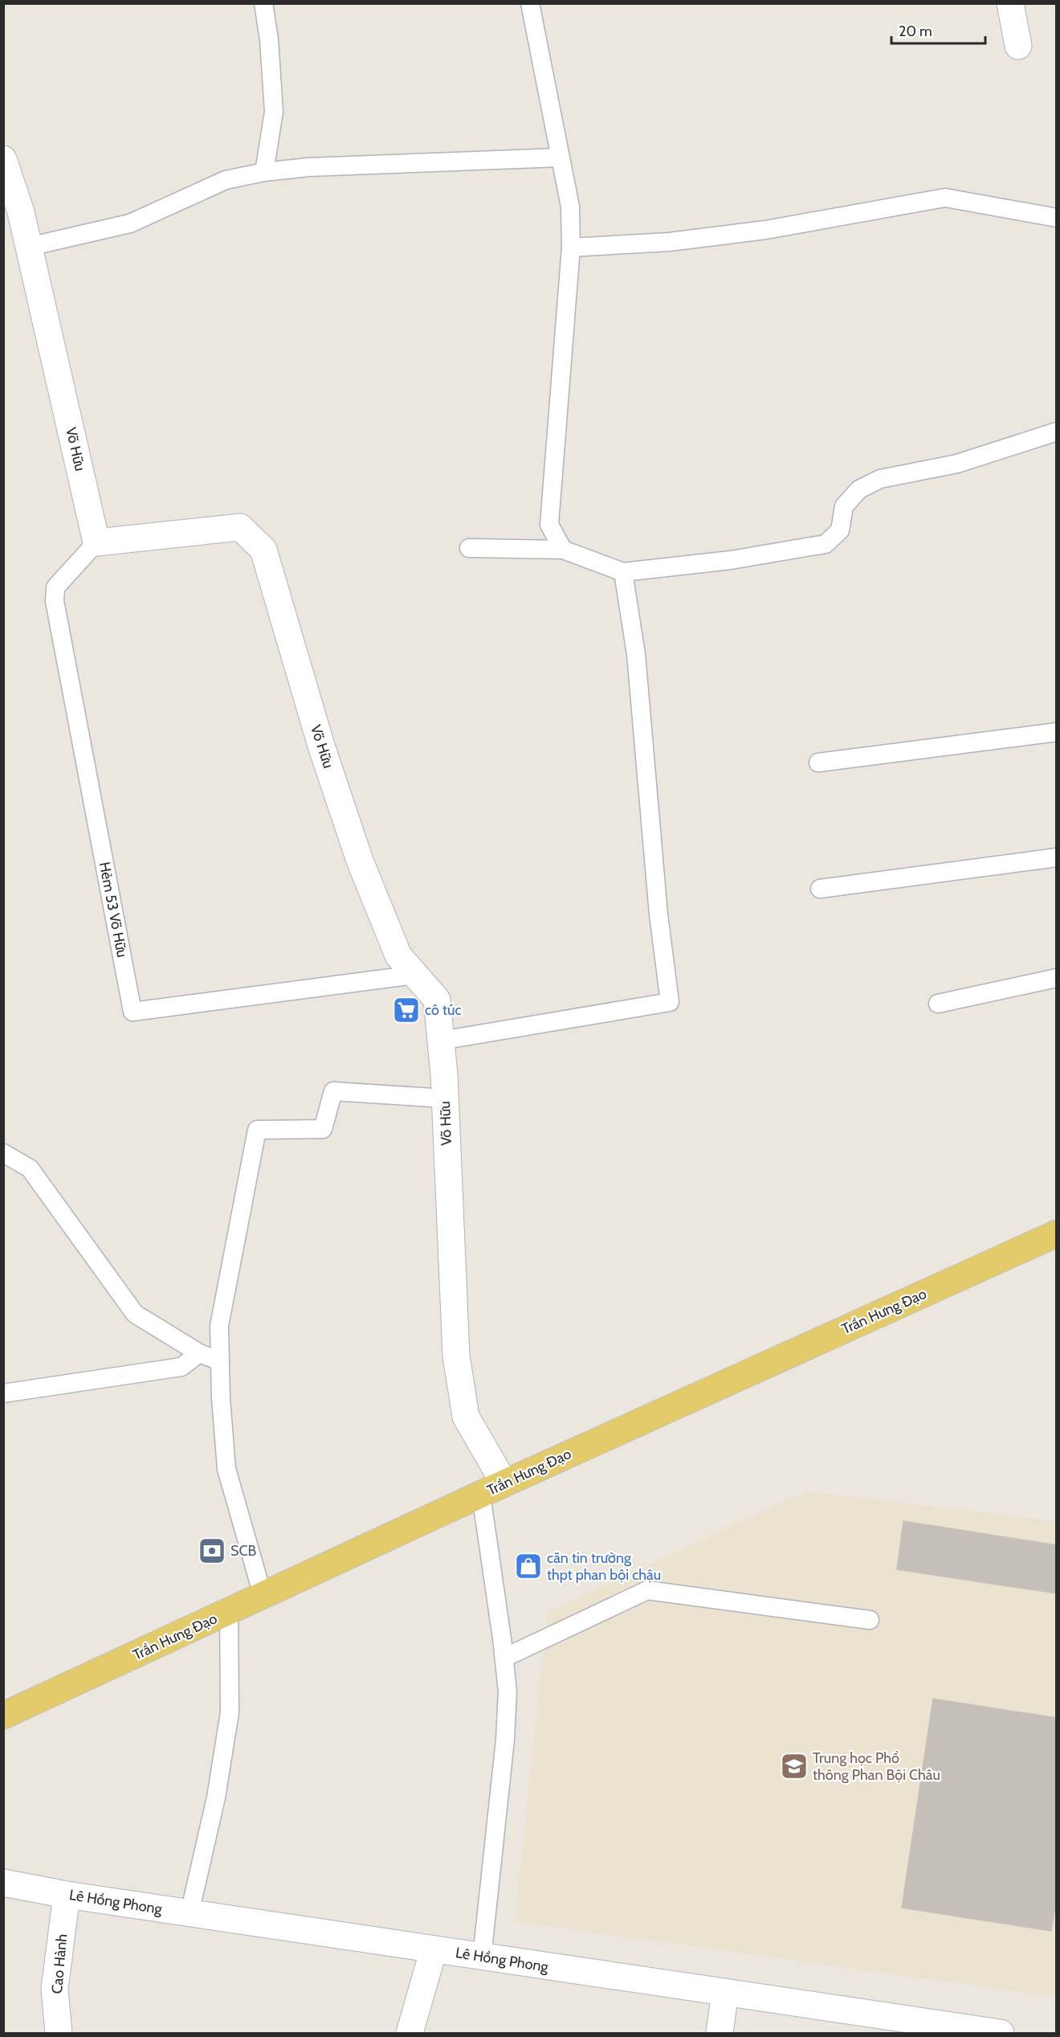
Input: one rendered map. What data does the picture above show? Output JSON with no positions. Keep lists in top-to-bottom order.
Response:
{
  "streets": {
    "main road": ["Trần Hưng Đạo"],
    "street": ["Võ Hữu", "Lê Hồng Phong", "Cao Hành"],
    "lane": ["Hẻm 53 Võ Hữu"]
  },
  "crossings": [
    ["Võ Hữu", "Hẻm 53 Võ Hữu"],
    ["Võ Hữu", "Trần Hưng Đạo"],
    ["Lê Hồng Phong", "Cao Hành"]
  ],
  "places": {
    "supermarket": ["cô túc"],
    "bank": ["SCB"],
    "shop": ["căn tin trường thpt phan bội chậu"],
    "school or university": ["Trung học Phổ thông Phan Bội Châu"]
  },
  "scale_bar": "20 m"
}
